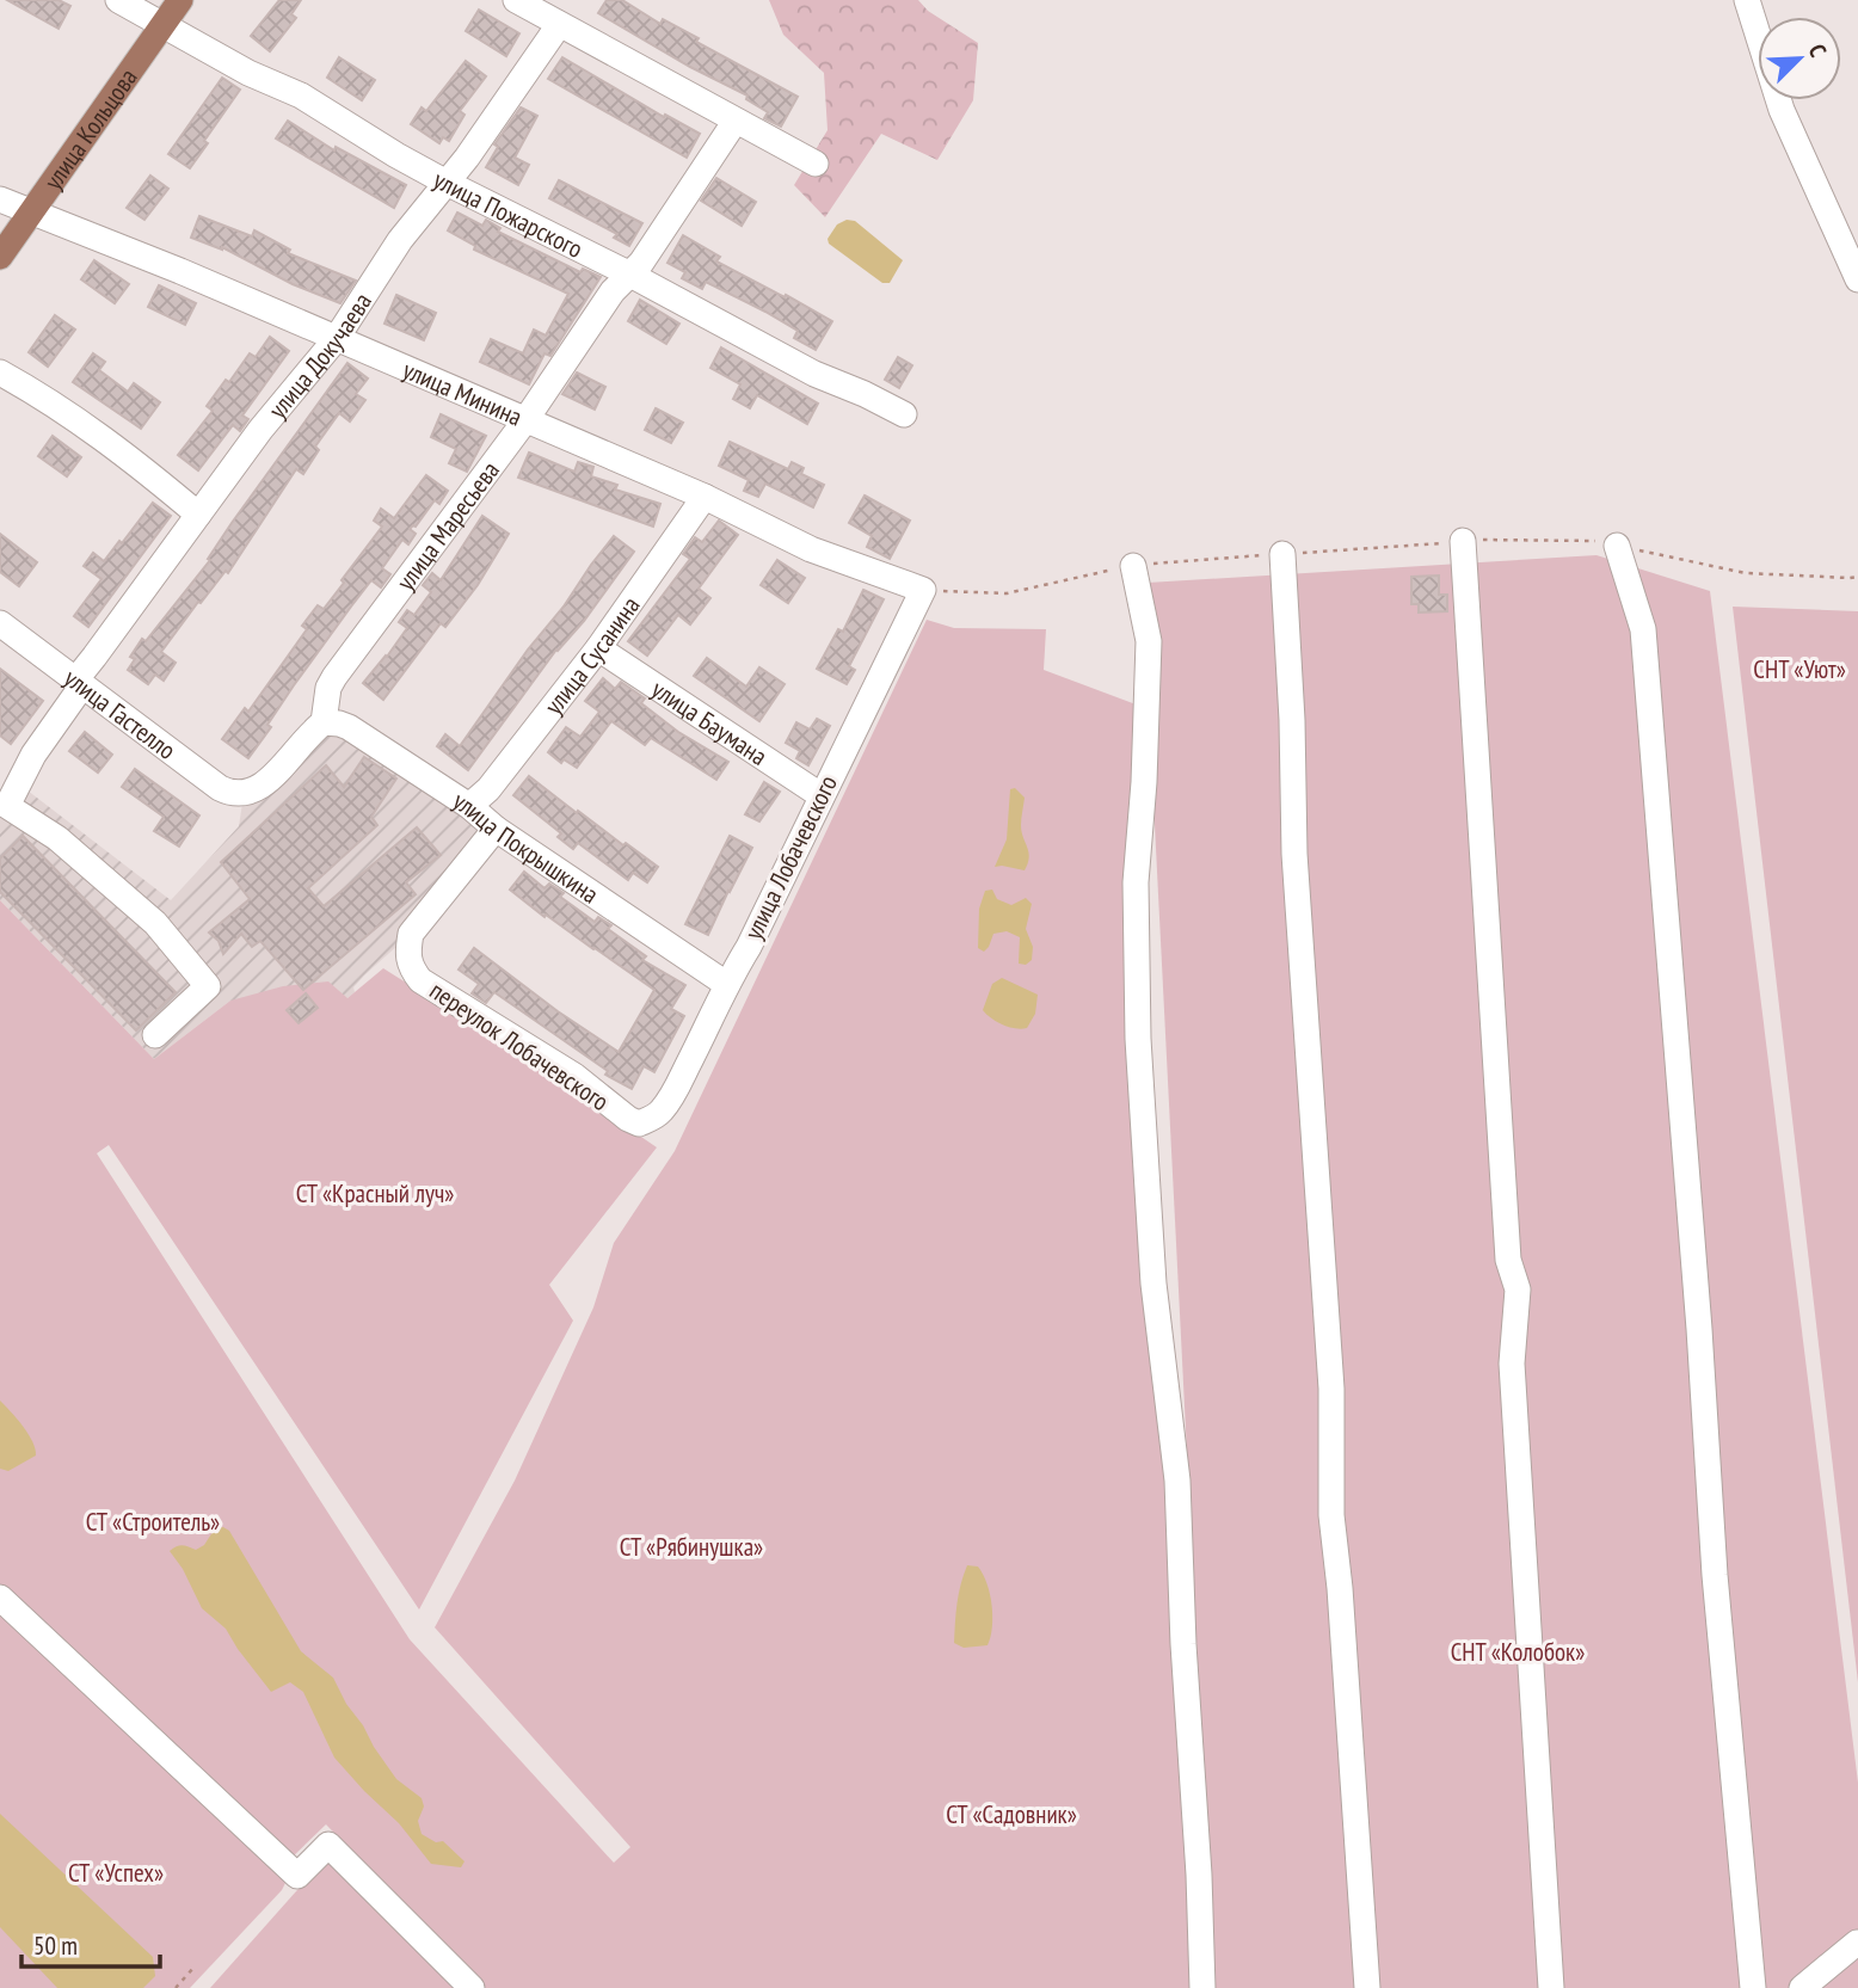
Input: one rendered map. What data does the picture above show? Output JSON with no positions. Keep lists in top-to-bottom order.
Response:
{
  "streets": {
    "main road": ["улица Кольцова"],
    "street": [
      "улица Пожарского",
      "улица Докучаева",
      "улица Минина",
      "улица Маресьева",
      "улица Сусанина",
      "улица Гастелло",
      "улица Баумана",
      "улица Покрышкина",
      "улица Лобачевского",
      "переулок Лобачевского"
    ]
  },
  "crossings": [
    ["улица Кольцова", "улица Пожарского"],
    ["улица Кольцова", "улица Минина"],
    ["улица Пожарского", "улица Докучаева"],
    ["улица Пожарского", "улица Маресьева"],
    ["улица Докучаева", "улица Минина"],
    ["улица Докучаева", "улица Гастелло"],
    ["улица Минина", "улица Маресьева"],
    ["улица Минина", "улица Сусанина"],
    ["улица Минина", "улица Лобачевского"],
    ["улица Маресьева", "улица Гастелло"],
    ["улица Маресьева", "улица Покрышкина"],
    ["улица Сусанина", "улица Баумана"],
    ["улица Сусанина", "улица Покрышкина"],
    ["улица Гастелло", "улица Покрышкина"],
    ["улица Баумана", "улица Лобачевского"],
    ["улица Покрышкина", "улица Лобачевского"],
    ["улица Покрышкина", "переулок Лобачевского"],
    ["улица Лобачевского", "переулок Лобачевского"]
  ],
  "parks": [
    "СНТ «Уют»",
    "СТ «Красный луч»",
    "СТ «Строитель»",
    "СТ «Рябинушка»",
    "СНТ «Колобок»",
    "СТ «Садовник»",
    "СТ «Успех»"
  ],
  "scale_bar": "50 m",
  "north": "top right"
}
